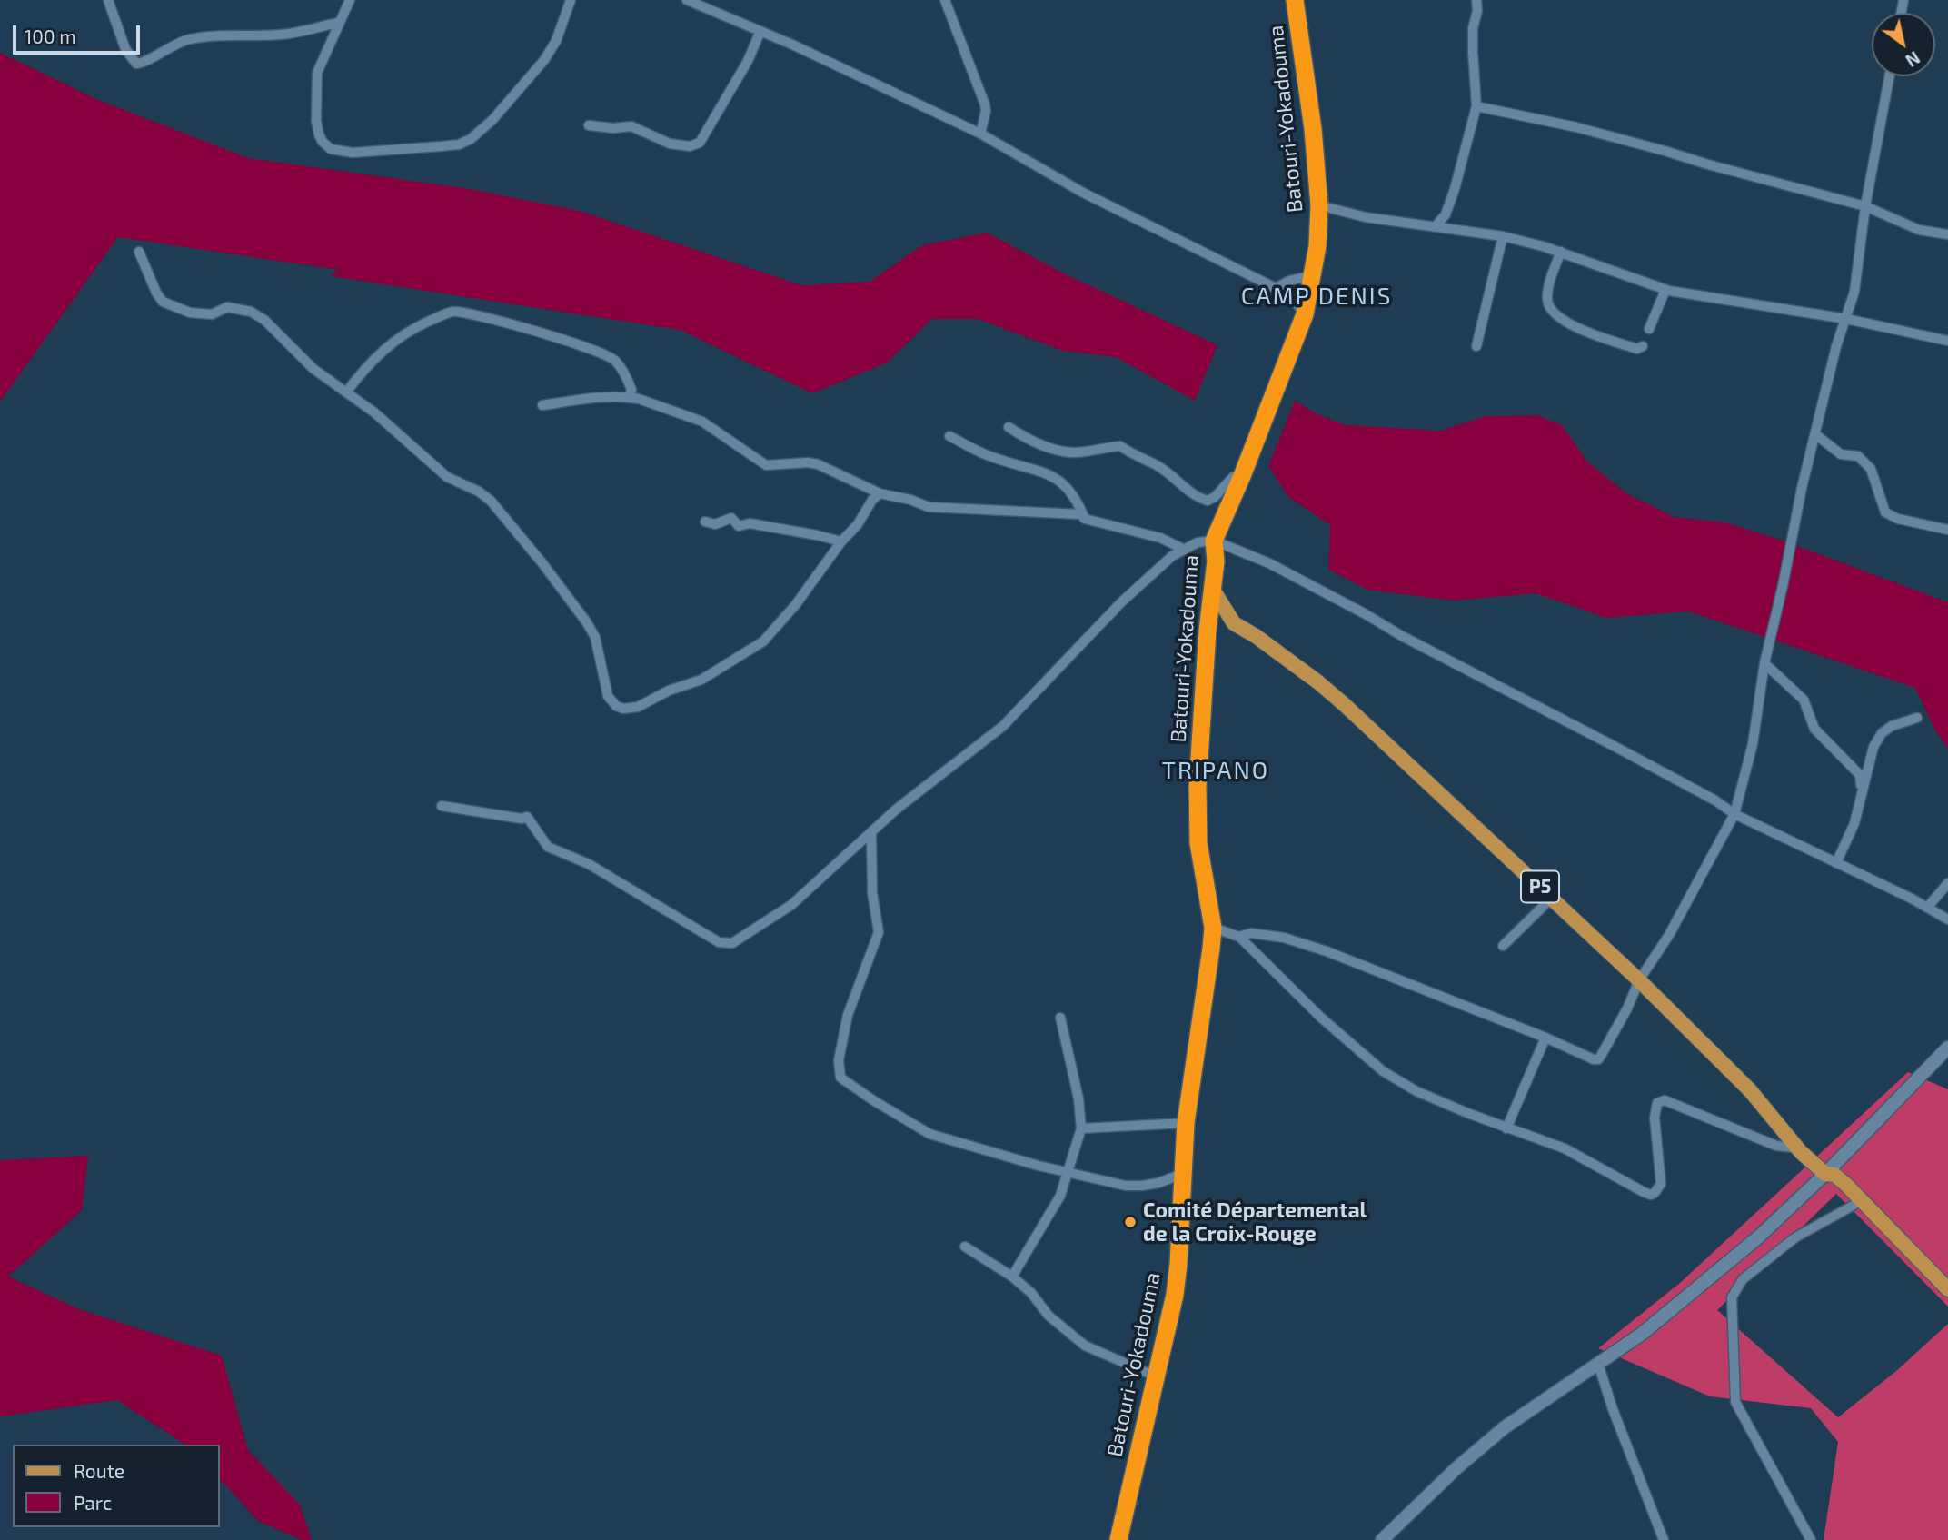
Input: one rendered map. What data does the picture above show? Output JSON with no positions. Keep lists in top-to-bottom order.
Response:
{
  "streets": {
    "highway": ["Batouri-Yokadouma"],
    "main road": ["P5"]
  },
  "crossings": [
    ["Batouri-Yokadouma", "P5"]
  ],
  "districts": ["CAMP DENIS", "TRIPANO"],
  "places": ["Comité Départemental de la Croix-Rouge"],
  "legend": ["Route", "Parc"],
  "scale_bar": "100 m",
  "north": "bottom right"
}
